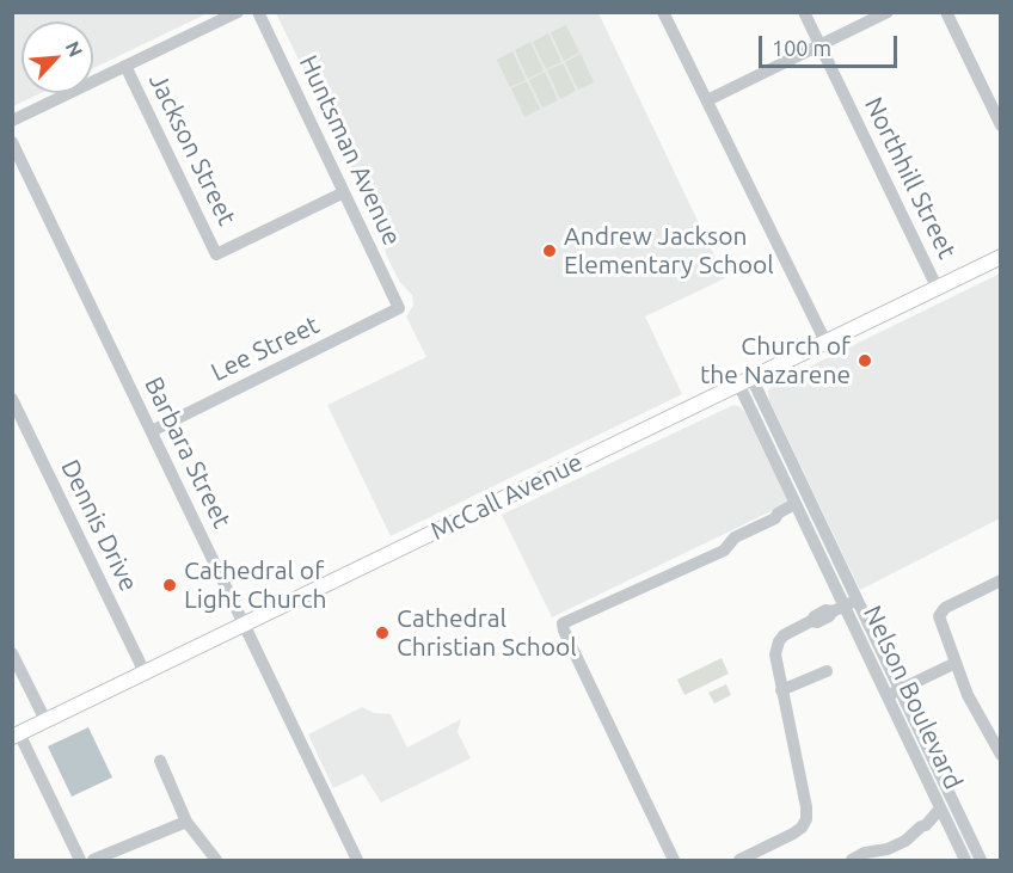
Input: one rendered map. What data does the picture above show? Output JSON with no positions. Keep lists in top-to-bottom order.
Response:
{
  "streets": {
    "main road": ["McCall Avenue"],
    "street": [
      "Jackson Street",
      "Huntsman Avenue",
      "Northhill Street",
      "Lee Street",
      "Barbara Street",
      "Dennis Drive",
      "Nelson Boulevard"
    ]
  },
  "crossings": [
    ["Jackson Street", "Huntsman Avenue"],
    ["Huntsman Avenue", "Lee Street"],
    ["Northhill Street", "McCall Avenue"],
    ["Lee Street", "Barbara Street"],
    ["Barbara Street", "McCall Avenue"],
    ["McCall Avenue", "Dennis Drive"],
    ["McCall Avenue", "Nelson Boulevard"]
  ],
  "places": [
    "Andrew Jackson Elementary School",
    "Church of the Nazarene",
    "Cathedral of Light Church",
    "Cathedral Christian School"
  ],
  "scale_bar": "100 m",
  "north": "top right"
}
